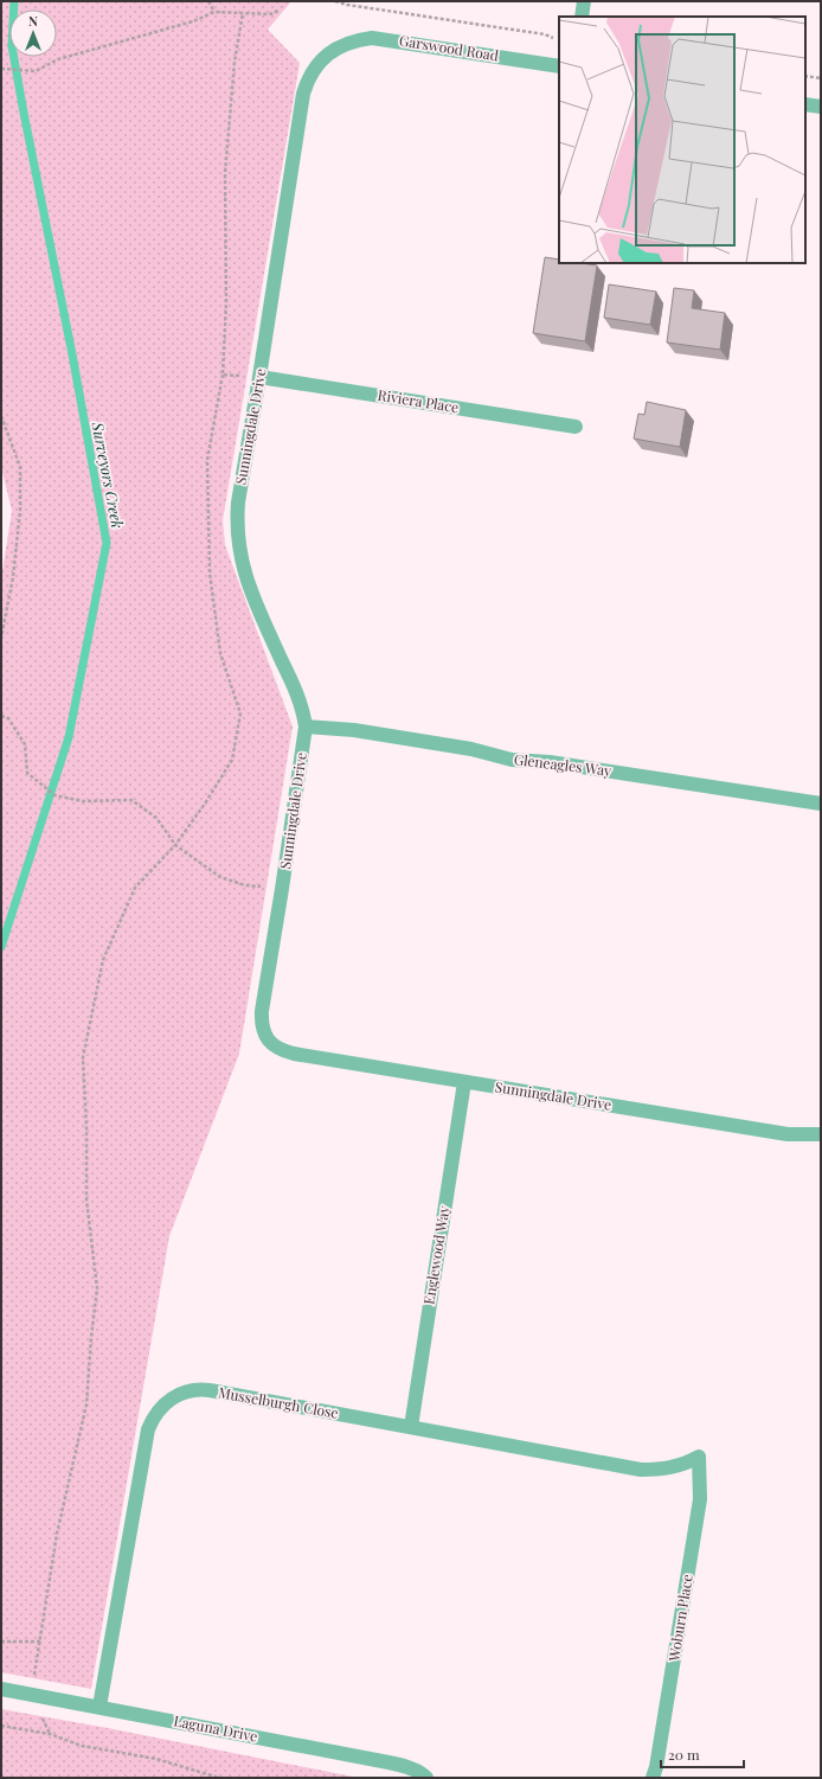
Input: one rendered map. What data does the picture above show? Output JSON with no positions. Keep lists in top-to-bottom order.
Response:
{
  "streets": {
    "street": [
      "Garswood Road",
      "Riviera Place",
      "Sunningdale Drive",
      "Gleneagles Way",
      "Englewood Way",
      "Musselburgh Close",
      "Woburn Place",
      "Laguna Drive"
    ]
  },
  "crossings": [
    ["Garswood Road", "Sunningdale Drive"],
    ["Riviera Place", "Sunningdale Drive"],
    ["Sunningdale Drive", "Gleneagles Way"],
    ["Sunningdale Drive", "Englewood Way"],
    ["Englewood Way", "Musselburgh Close"],
    ["Musselburgh Close", "Woburn Place"],
    ["Musselburgh Close", "Laguna Drive"]
  ],
  "water": ["Surveyors Creek"],
  "scale_bar": "20 m",
  "north": "top"
}
